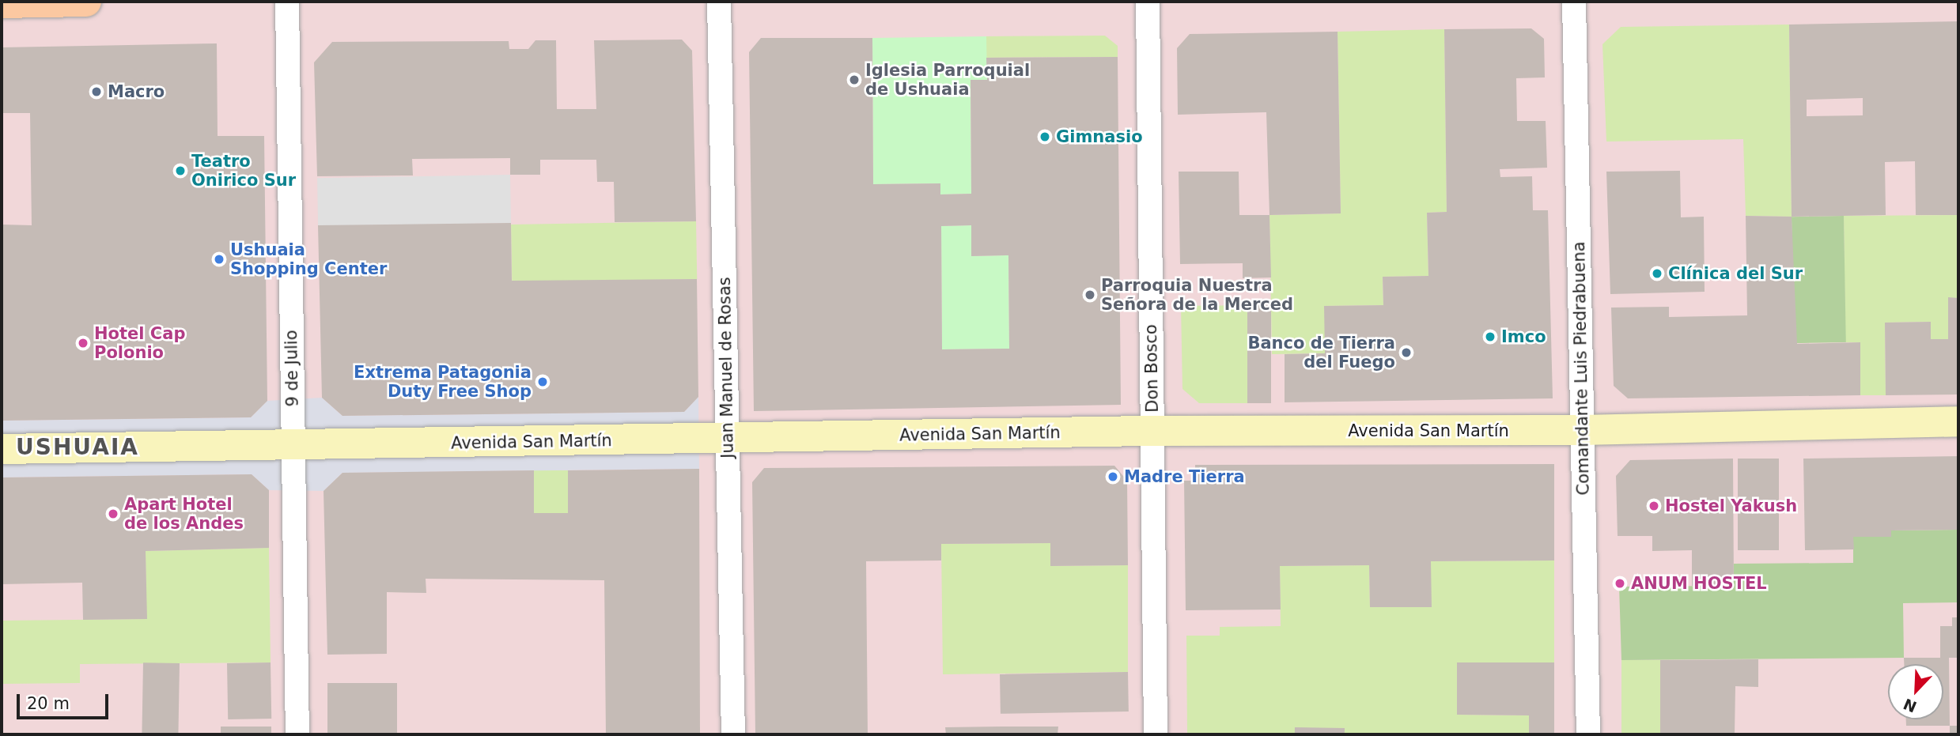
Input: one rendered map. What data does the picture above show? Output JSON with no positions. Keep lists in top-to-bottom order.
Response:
{
  "streets": {
    "main road": ["Avenida San Martín"],
    "street": [
      "Juan Manuel de Rosas",
      "9 de Julio",
      "Don Bosco",
      "Comandante Luis Piedrabuena"
    ]
  },
  "crossings": [
    ["Juan Manuel de Rosas", "Avenida San Martín"],
    ["9 de Julio", "Avenida San Martín"],
    ["Don Bosco", "Avenida San Martín"],
    ["Comandante Luis Piedrabuena", "Avenida San Martín"]
  ],
  "districts": ["USHUAIA"],
  "places": [
    "Iglesia Parroquial de Ushuaia",
    "Macro",
    "Gimnasio",
    "Teatro Onirico Sur",
    "Ushuaia Shopping Center",
    "Clínica del Sur",
    "Parroquia Nuestra Señora de la Merced",
    "Imco",
    "Hotel Cap Polonio",
    "Banco de Tierra del Fuego",
    "Extrema Patagonia Duty Free Shop",
    "Madre Tierra",
    "Hostel Yakush",
    "Apart Hotel de los Andes",
    "ANUM HOSTEL"
  ],
  "scale_bar": "20 m",
  "north": "bottom left"
}
